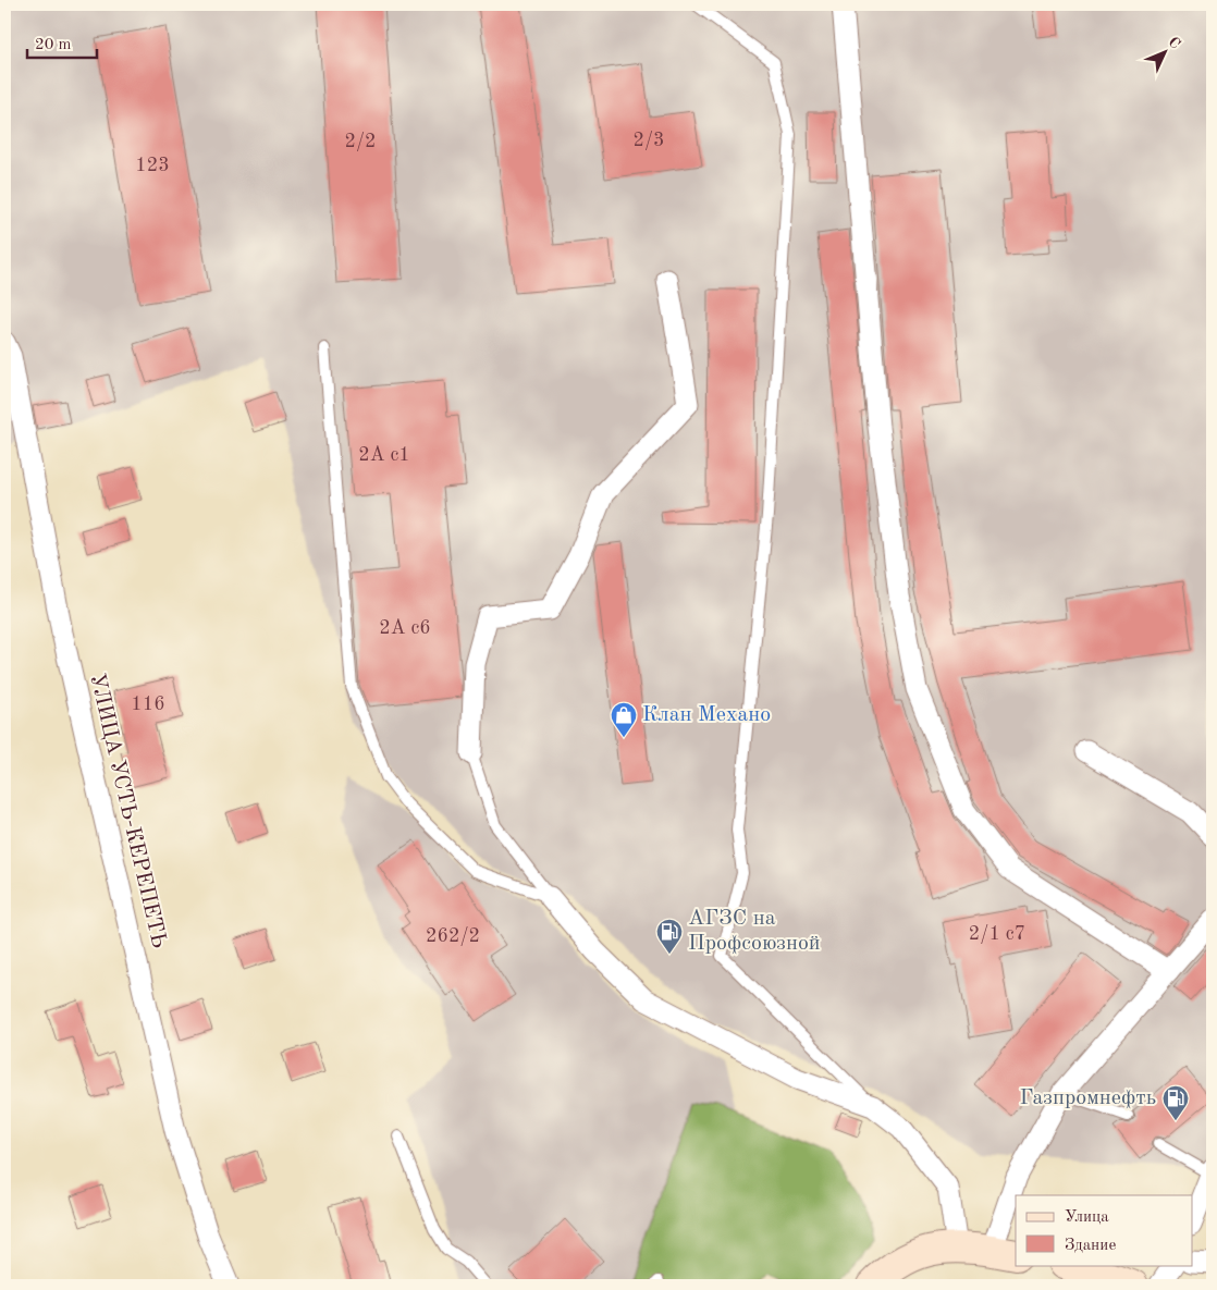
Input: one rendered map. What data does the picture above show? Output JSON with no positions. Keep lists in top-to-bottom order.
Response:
{
  "streets": {
    "street": ["УЛИЦА УСТЬ-КЕРЕПЕТЬ"]
  },
  "places": {
    "shop": ["Клан Механо"],
    "fuel station": ["АГЗС на Профсоюзной", "Газпромнефть"]
  },
  "house_numbers": [
    "2/3",
    "2/2",
    "123",
    "2А с1",
    "2А с6",
    "116",
    "2/1 с7",
    "262/2"
  ],
  "legend": ["Улица", "Здание"],
  "scale_bar": "20 m",
  "north": "top right"
}
